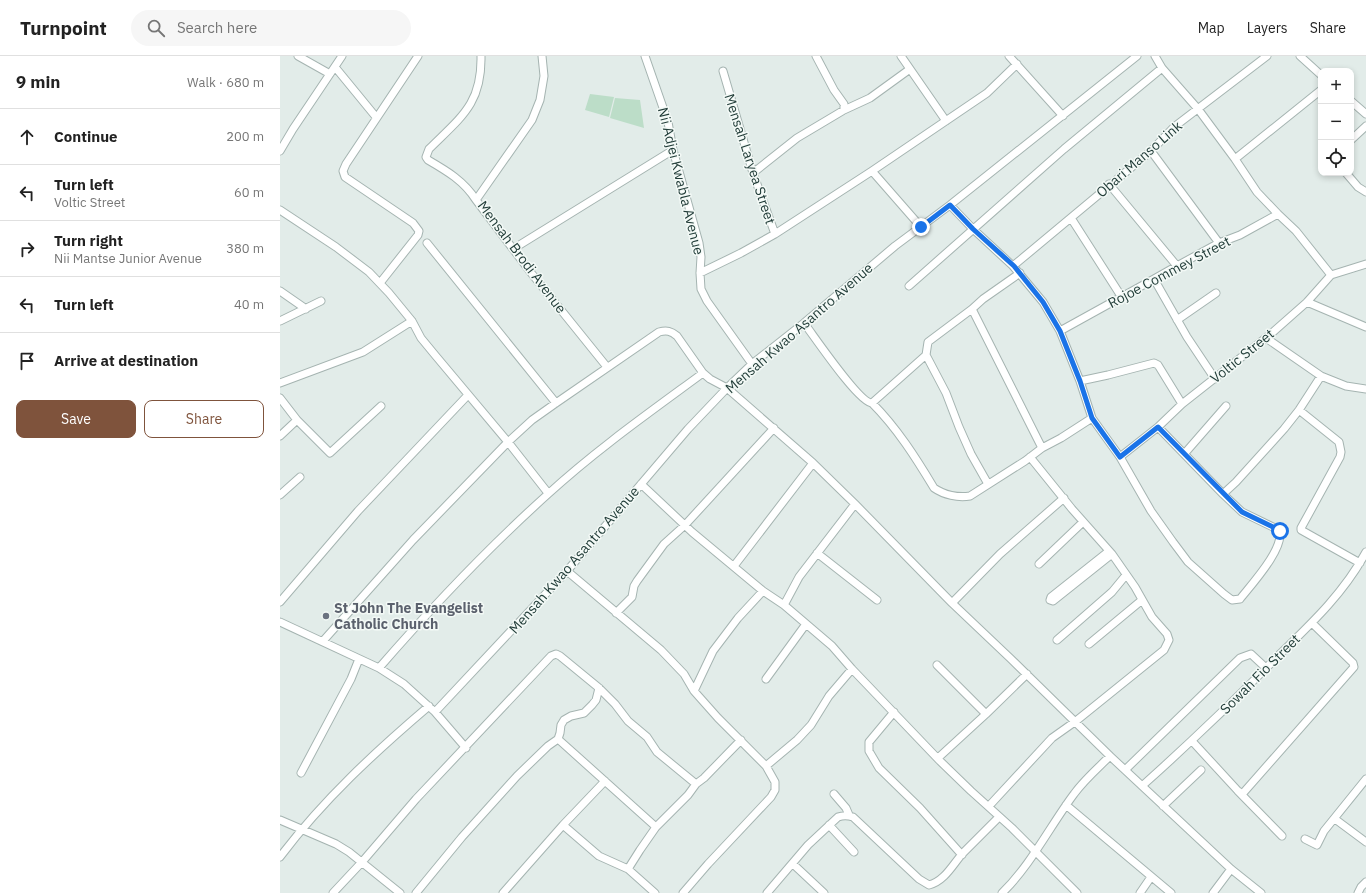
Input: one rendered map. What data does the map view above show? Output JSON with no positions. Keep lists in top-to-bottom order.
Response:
{
  "streets": {
    "street": [
      "Mensah Laryea Street",
      "Obari Manso Link",
      "Nii Adjei Kwabla Avenue",
      "Mensah Brodi Avenue",
      "Rojoe Commey Street",
      "Mensah Kwao Asantro Avenue",
      "Voltic Street",
      "Sowah Fio Street"
    ]
  },
  "crossings": [
    ["Mensah Laryea Street", "Nii Adjei Kwabla Avenue"],
    ["Nii Adjei Kwabla Avenue", "Mensah Kwao Asantro Avenue"]
  ],
  "places": ["St John The Evangelist Catholic Church"],
  "page": {
    "header": "Turnpoint",
    "search": "Search here",
    "nav": ["Map", "Layers", "Share"],
    "heading": ["9 min", "Walk · 680 m"],
    "map_buttons": ["+", "−"],
    "list": [
      ["Continue", "200 m"],
      ["Turn left", "Voltic Street", "60 m"],
      ["Turn right", "Nii Mantse Junior Avenue", "380 m"],
      ["Turn left", "40 m"],
      "Arrive at destination"
    ],
    "buttons": ["Save", "Share"]
  }
}
